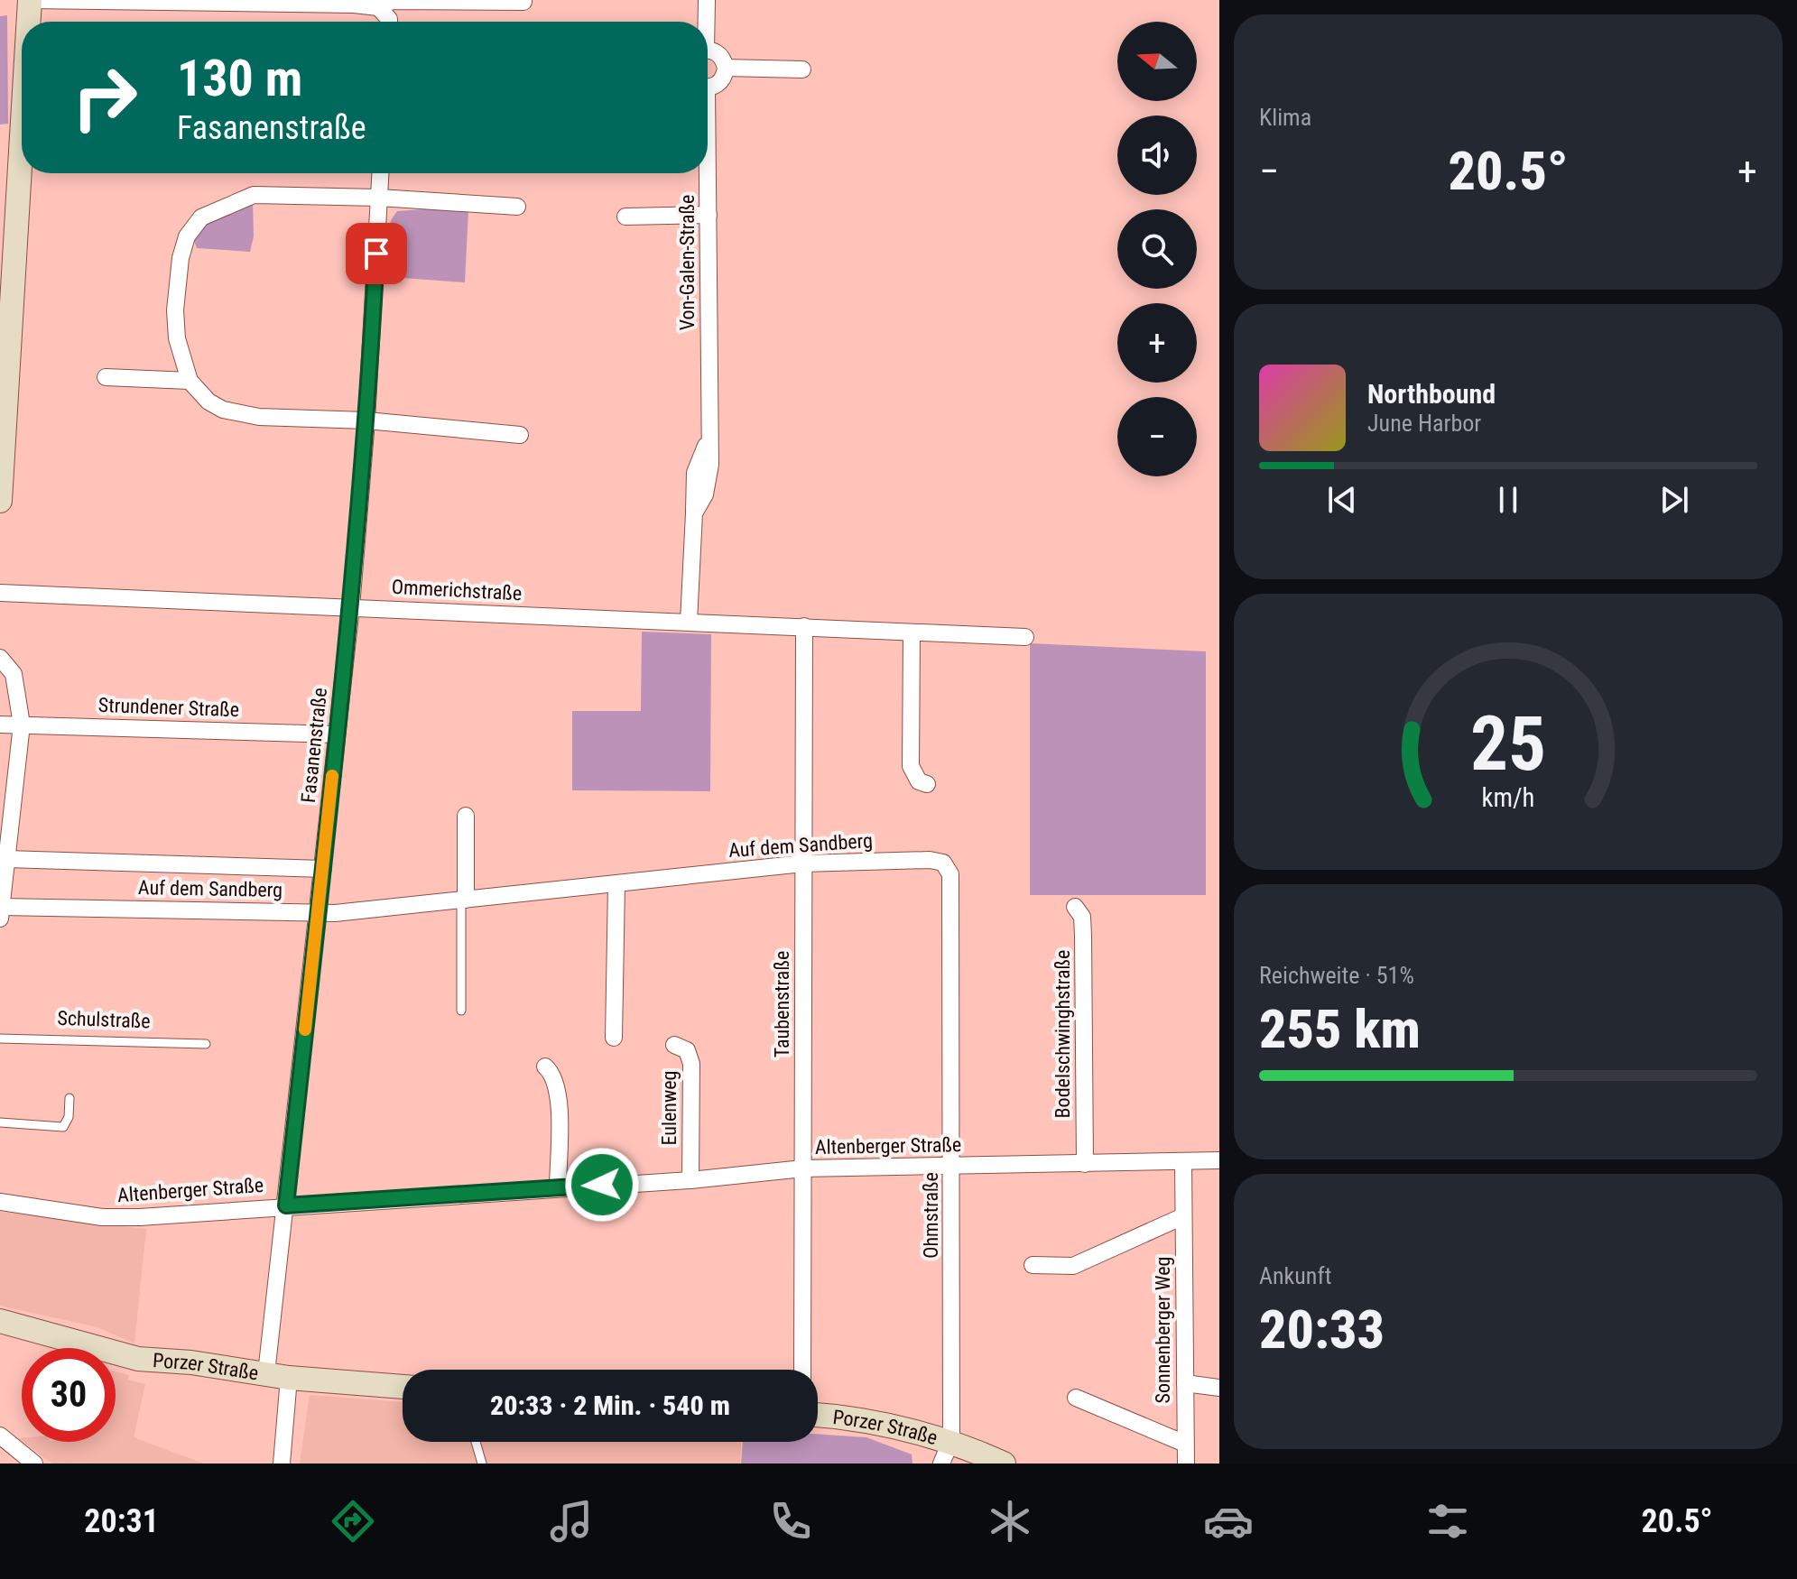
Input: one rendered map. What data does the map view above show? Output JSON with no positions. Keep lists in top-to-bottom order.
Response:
{
  "streets": {
    "main road": ["Porzer Straße"],
    "street": [
      "Von-Galen-Straße",
      "Ommerichstraße",
      "Strundener Straße",
      "Fasanenstraße",
      "Auf dem Sandberg",
      "Taubenstraße",
      "Bodelschwinghstraße",
      "Eulenweg",
      "Altenberger Straße",
      "Ohmstraße",
      "Sonnenberger Weg"
    ],
    "lane": ["Schulstraße"]
  },
  "crossings": [
    ["Von-Galen-Straße", "Ommerichstraße"],
    ["Ommerichstraße", "Fasanenstraße"],
    ["Ommerichstraße", "Taubenstraße"],
    ["Strundener Straße", "Fasanenstraße"],
    ["Fasanenstraße", "Auf dem Sandberg"],
    ["Fasanenstraße", "Altenberger Straße"],
    ["Fasanenstraße", "Porzer Straße"],
    ["Auf dem Sandberg", "Taubenstraße"],
    ["Auf dem Sandberg", "Ohmstraße"],
    ["Taubenstraße", "Altenberger Straße"],
    ["Bodelschwinghstraße", "Altenberger Straße"],
    ["Eulenweg", "Altenberger Straße"],
    ["Altenberger Straße", "Ohmstraße"],
    ["Altenberger Straße", "Sonnenberger Weg"],
    ["Ohmstraße", "Porzer Straße"]
  ],
  "north": "left",
  "page": {
    "tile": [
      "Klima",
      ["Reichweite · 51%", "255 km"],
      ["Ankunft", "20:33"]
    ],
    "map_buttons": ["+", "−"],
    "turn": ["130 m", "Fasanenstraße"],
    "heat": ["−", "20.5°", "+"],
    "song": ["Northbound", "June Harbor"],
    "limit": "30",
    "trip": "20:33 · 2 Min. · 540 m",
    "tabs": ["20:31", "20.5°"],
    "gauge": ["25", "km/h"]
  }
}
